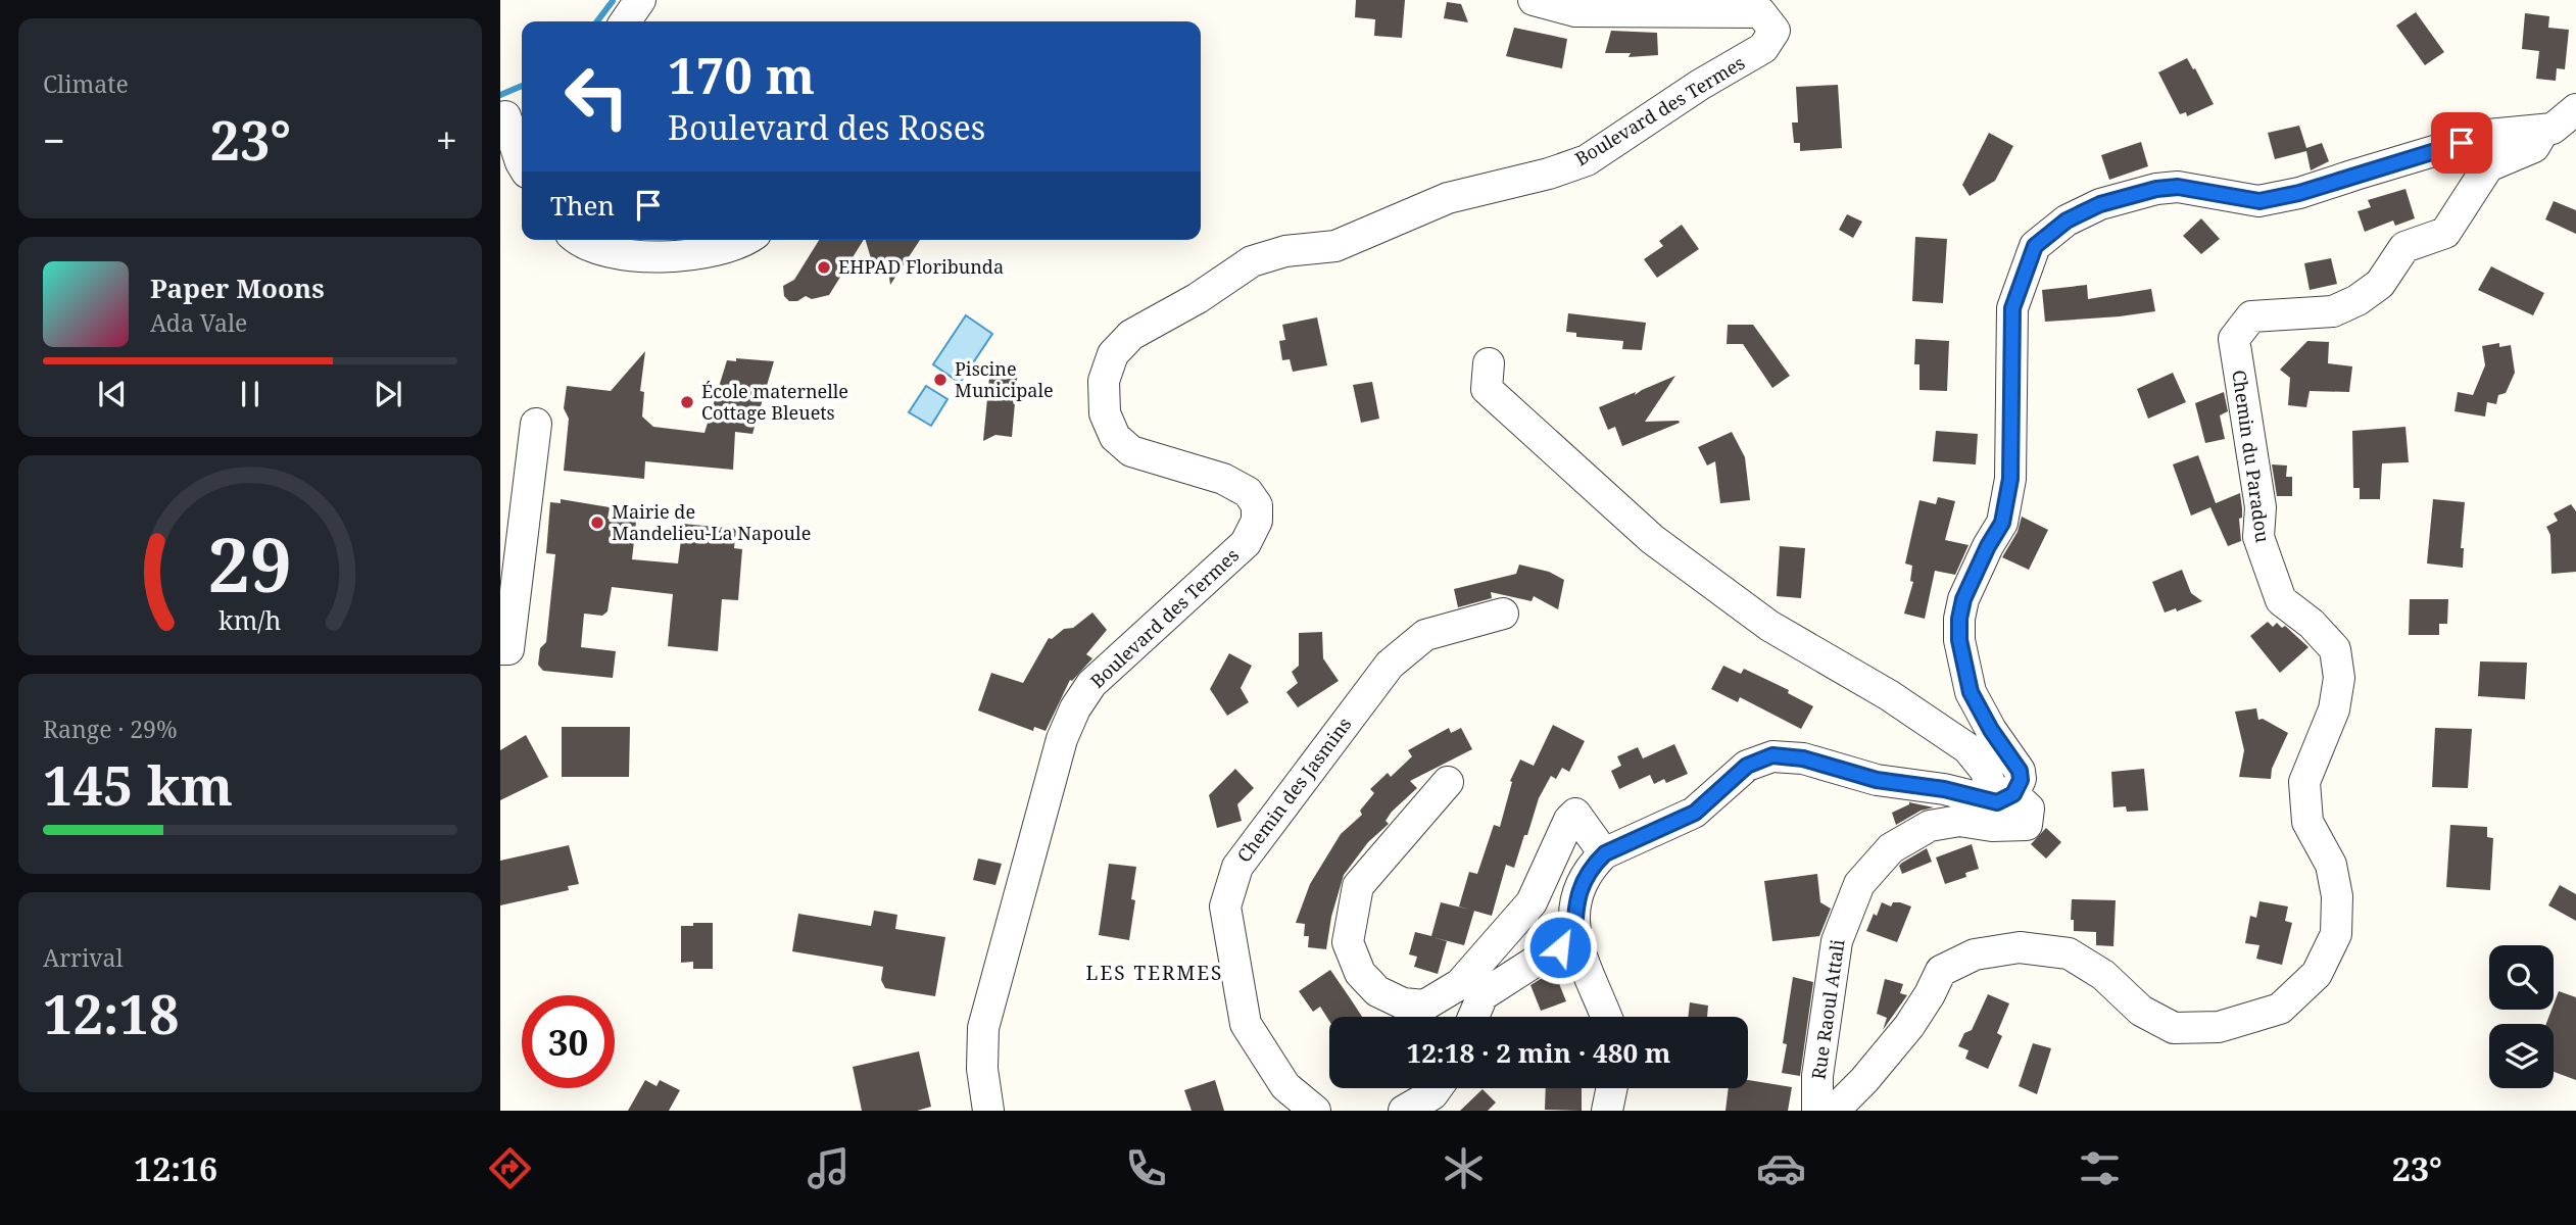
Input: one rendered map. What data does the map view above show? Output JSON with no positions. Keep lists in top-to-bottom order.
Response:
{
  "streets": {
    "street": [
      "Boulevard des Termes",
      "Chemin du Paradou",
      "Chemin des Jasmins",
      "Rue Raoul Attali"
    ]
  },
  "districts": ["LES TERMES"],
  "places": [
    "EHPAD Floribunda",
    "Piscine Municipale",
    "École maternelle Cottage Bleuets",
    "Mairie de Mandelieu-La Napoule"
  ],
  "page": {
    "tile": [
      "Climate",
      ["Range · 29%", "145 km"],
      ["Arrival", "12:18"]
    ],
    "turn": ["170 m", "Boulevard des Roses"],
    "heat": ["−", "23°", "+"],
    "then": "Then",
    "song": ["Paper Moons", "Ada Vale"],
    "limit": "30",
    "trip": "12:18 · 2 min · 480 m",
    "tabs": ["12:16", "23°"],
    "gauge": ["29", "km/h"]
  }
}
